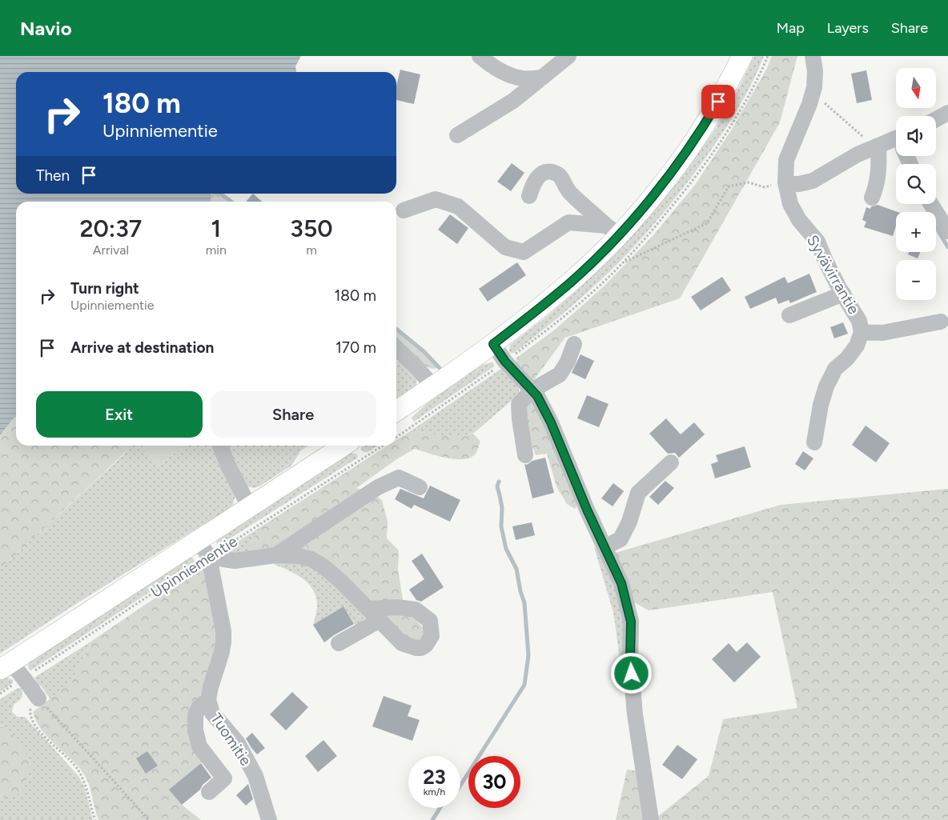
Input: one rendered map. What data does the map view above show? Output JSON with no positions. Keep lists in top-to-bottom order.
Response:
{
  "streets": {
    "main road": ["Upinniementie"],
    "street": ["Syvävirrantie", "Tuomitie"]
  },
  "crossings": [
    ["Upinniementie", "Tuomitie"]
  ],
  "north": "bottom",
  "page": {
    "header": "Navio",
    "nav": ["Map", "Layers", "Share"],
    "map_buttons": ["+", "−"],
    "turn": ["180 m", "Upinniementie"],
    "then": "Then",
    "eta": [
      "20:37",
      "Arrival",
      "1",
      "min",
      "350",
      "m"
    ],
    "list": [
      {
        "name": "Turn right",
        "note": "Upinniementie",
        "value": "180 m"
      },
      {
        "name": "Arrive at destination",
        "value": "170 m"
      }
    ],
    "buttons": ["Exit", "Share"],
    "speed": "23 km/h",
    "limit": "30"
  }
}
